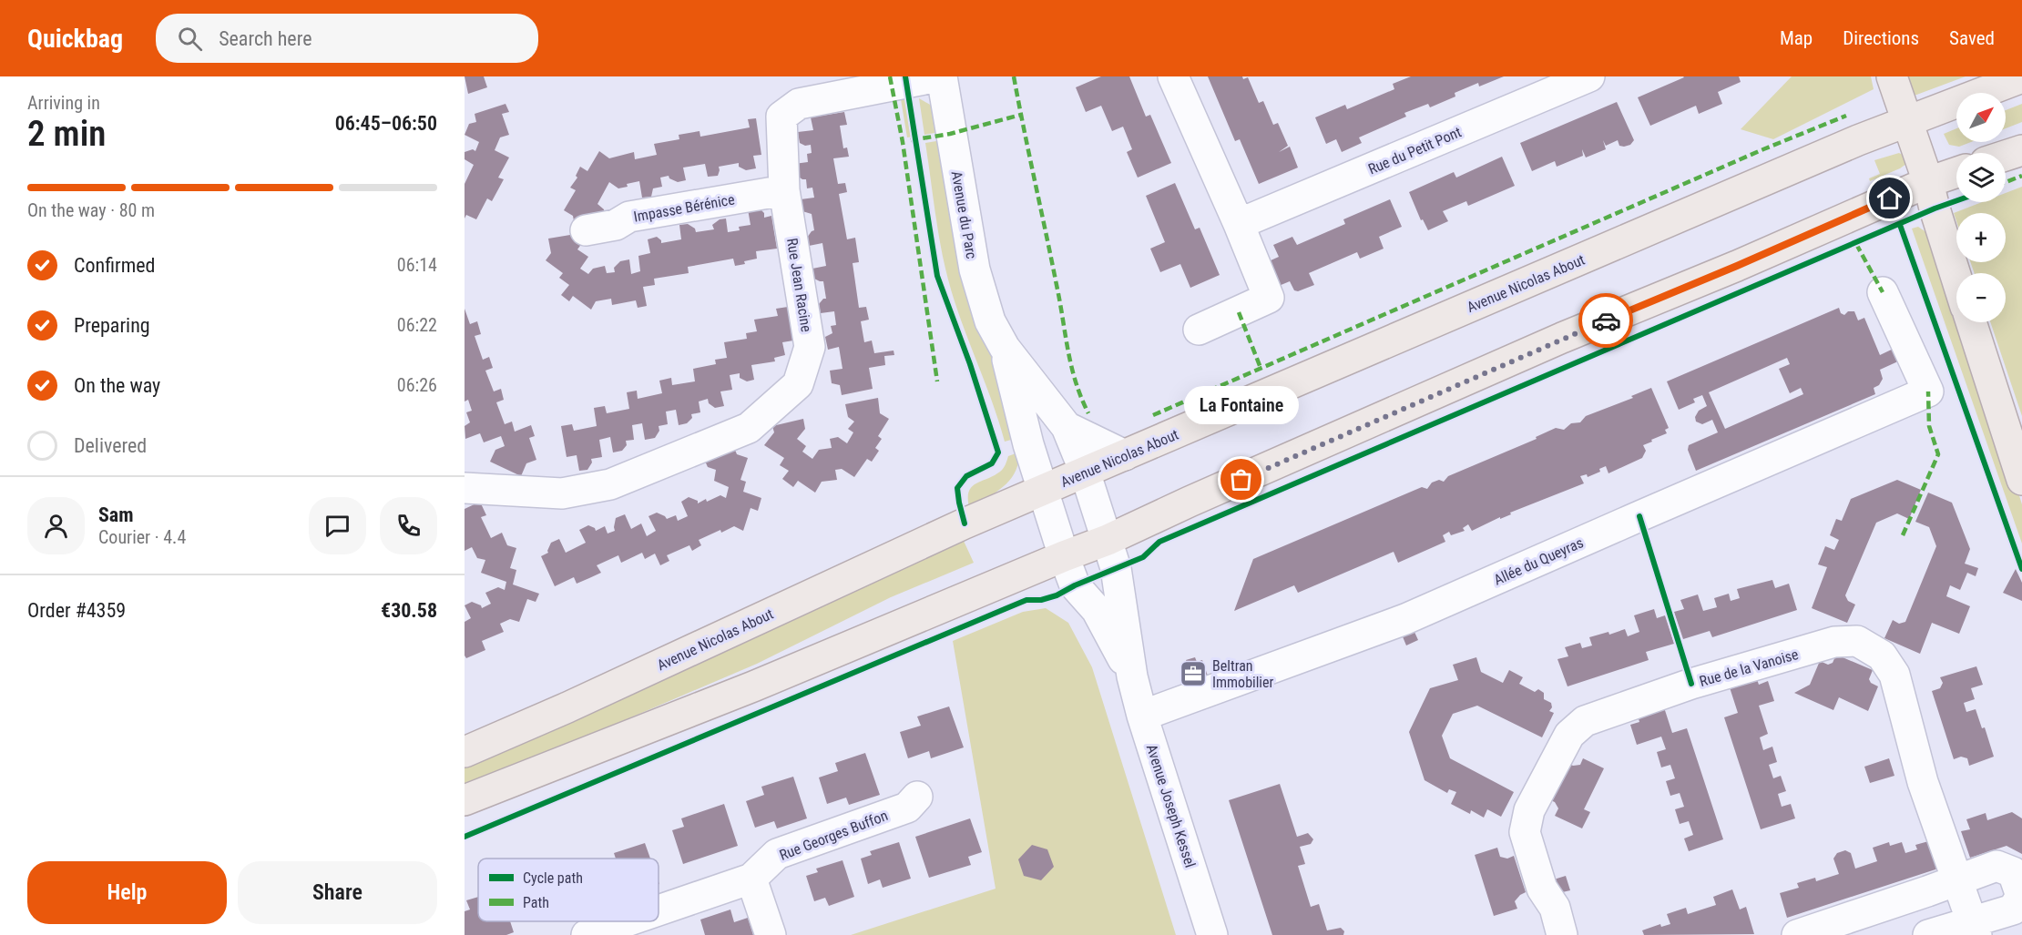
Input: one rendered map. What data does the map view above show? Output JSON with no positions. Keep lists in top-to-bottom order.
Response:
{
  "streets": {
    "main road": ["Avenue Nicolas About"],
    "street": [
      "Rue du Petit Pont",
      "Impasse Bérénice",
      "Avenue du Parc",
      "Rue Jean Racine",
      "Allée du Queyras",
      "Rue de la Vanoise",
      "Avenue Joseph Kessel",
      "Rue Georges Buffon"
    ]
  },
  "crossings": [
    ["Impasse Bérénice", "Rue Jean Racine"],
    ["Avenue du Parc", "Avenue Nicolas About"],
    ["Avenue du Parc", "Rue Jean Racine"],
    ["Avenue du Parc", "Avenue Joseph Kessel"],
    ["Avenue Nicolas About", "Avenue Joseph Kessel"],
    ["Allée du Queyras", "Avenue Joseph Kessel"]
  ],
  "places": {
    "other": ["La Fontaine"],
    "office": ["Beltran Immobilier"]
  },
  "legend": ["Cycle path", "Path"],
  "north": "top right",
  "page": {
    "header": "Quickbag",
    "search": "Search here",
    "nav": ["Map", "Directions", "Saved"],
    "heading": ["2 min", "Arriving in", "06:45–06:50"],
    "panel": [
      "Sam",
      "Courier · 4.4",
      "Order #4359",
      "€30.58"
    ],
    "map_buttons": ["+", "−"],
    "bar": "On the way · 80 m",
    "list": [
      ["Confirmed", "06:14"],
      ["Preparing", "06:22"],
      ["On the way", "06:26"],
      "Delivered"
    ],
    "bubble": "La Fontaine",
    "buttons": ["Help", "Share"]
  }
}
